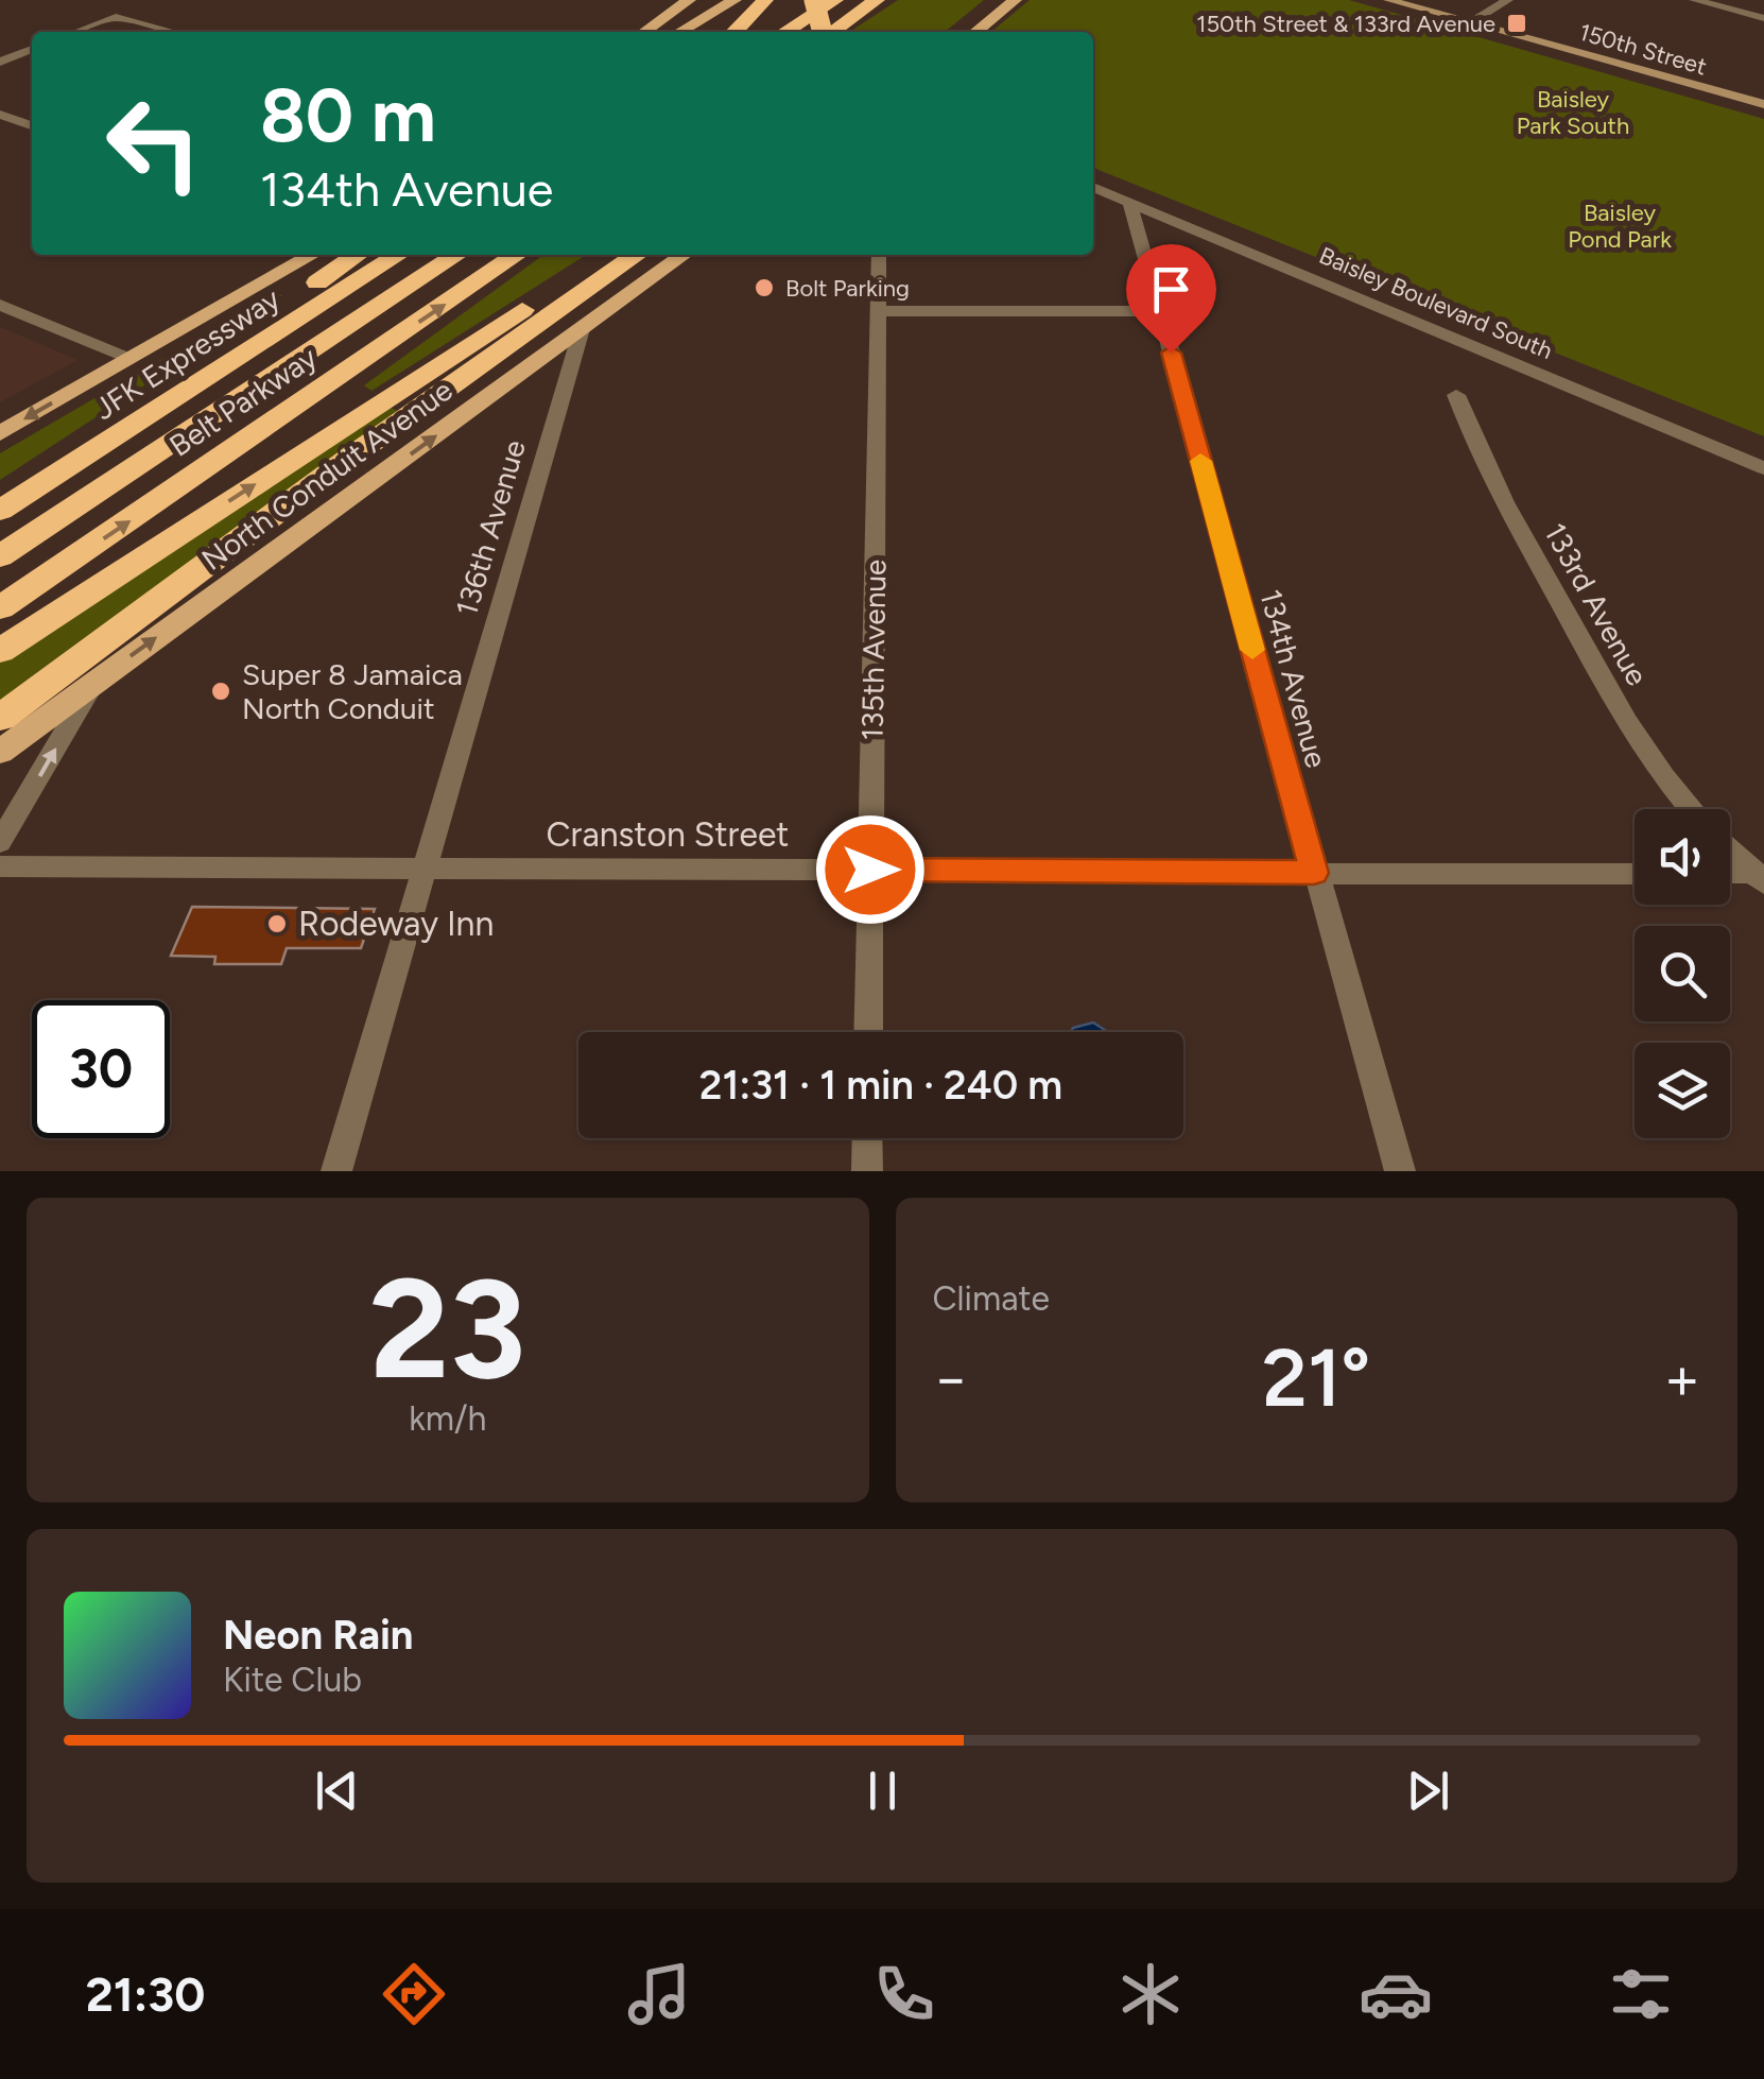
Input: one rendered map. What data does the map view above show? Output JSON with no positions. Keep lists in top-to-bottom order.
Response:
{
  "streets": {
    "highway": ["JFK Expressway", "Belt Parkway"],
    "main road": ["150th Street", "North Conduit Avenue"],
    "street": [
      "Baisley Boulevard South",
      "136th Avenue",
      "133rd Avenue",
      "135th Avenue",
      "134th Avenue",
      "Cranston Street"
    ]
  },
  "crossings": [
    ["Baisley Boulevard South", "134th Avenue"],
    ["North Conduit Avenue", "136th Avenue"],
    ["136th Avenue", "Cranston Street"],
    ["135th Avenue", "Cranston Street"],
    ["134th Avenue", "Cranston Street"]
  ],
  "parks": ["Baisley Park South", "Baisley Pond Park"],
  "places": {
    "transit": ["150th Street & 133rd Avenue"],
    "other": ["Bolt Parking", "Super 8 Jamaica North Conduit", "Rodeway Inn"]
  },
  "page": {
    "turn": ["80 m", "134th Avenue"],
    "limit": "30",
    "trip": "21:31 · 1 min · 240 m",
    "tile": [
      ["23", "km/h"],
      "Climate"
    ],
    "heat": ["−", "21°", "+"],
    "song": ["Neon Rain", "Kite Club"],
    "tabs": "21:30"
  }
}
